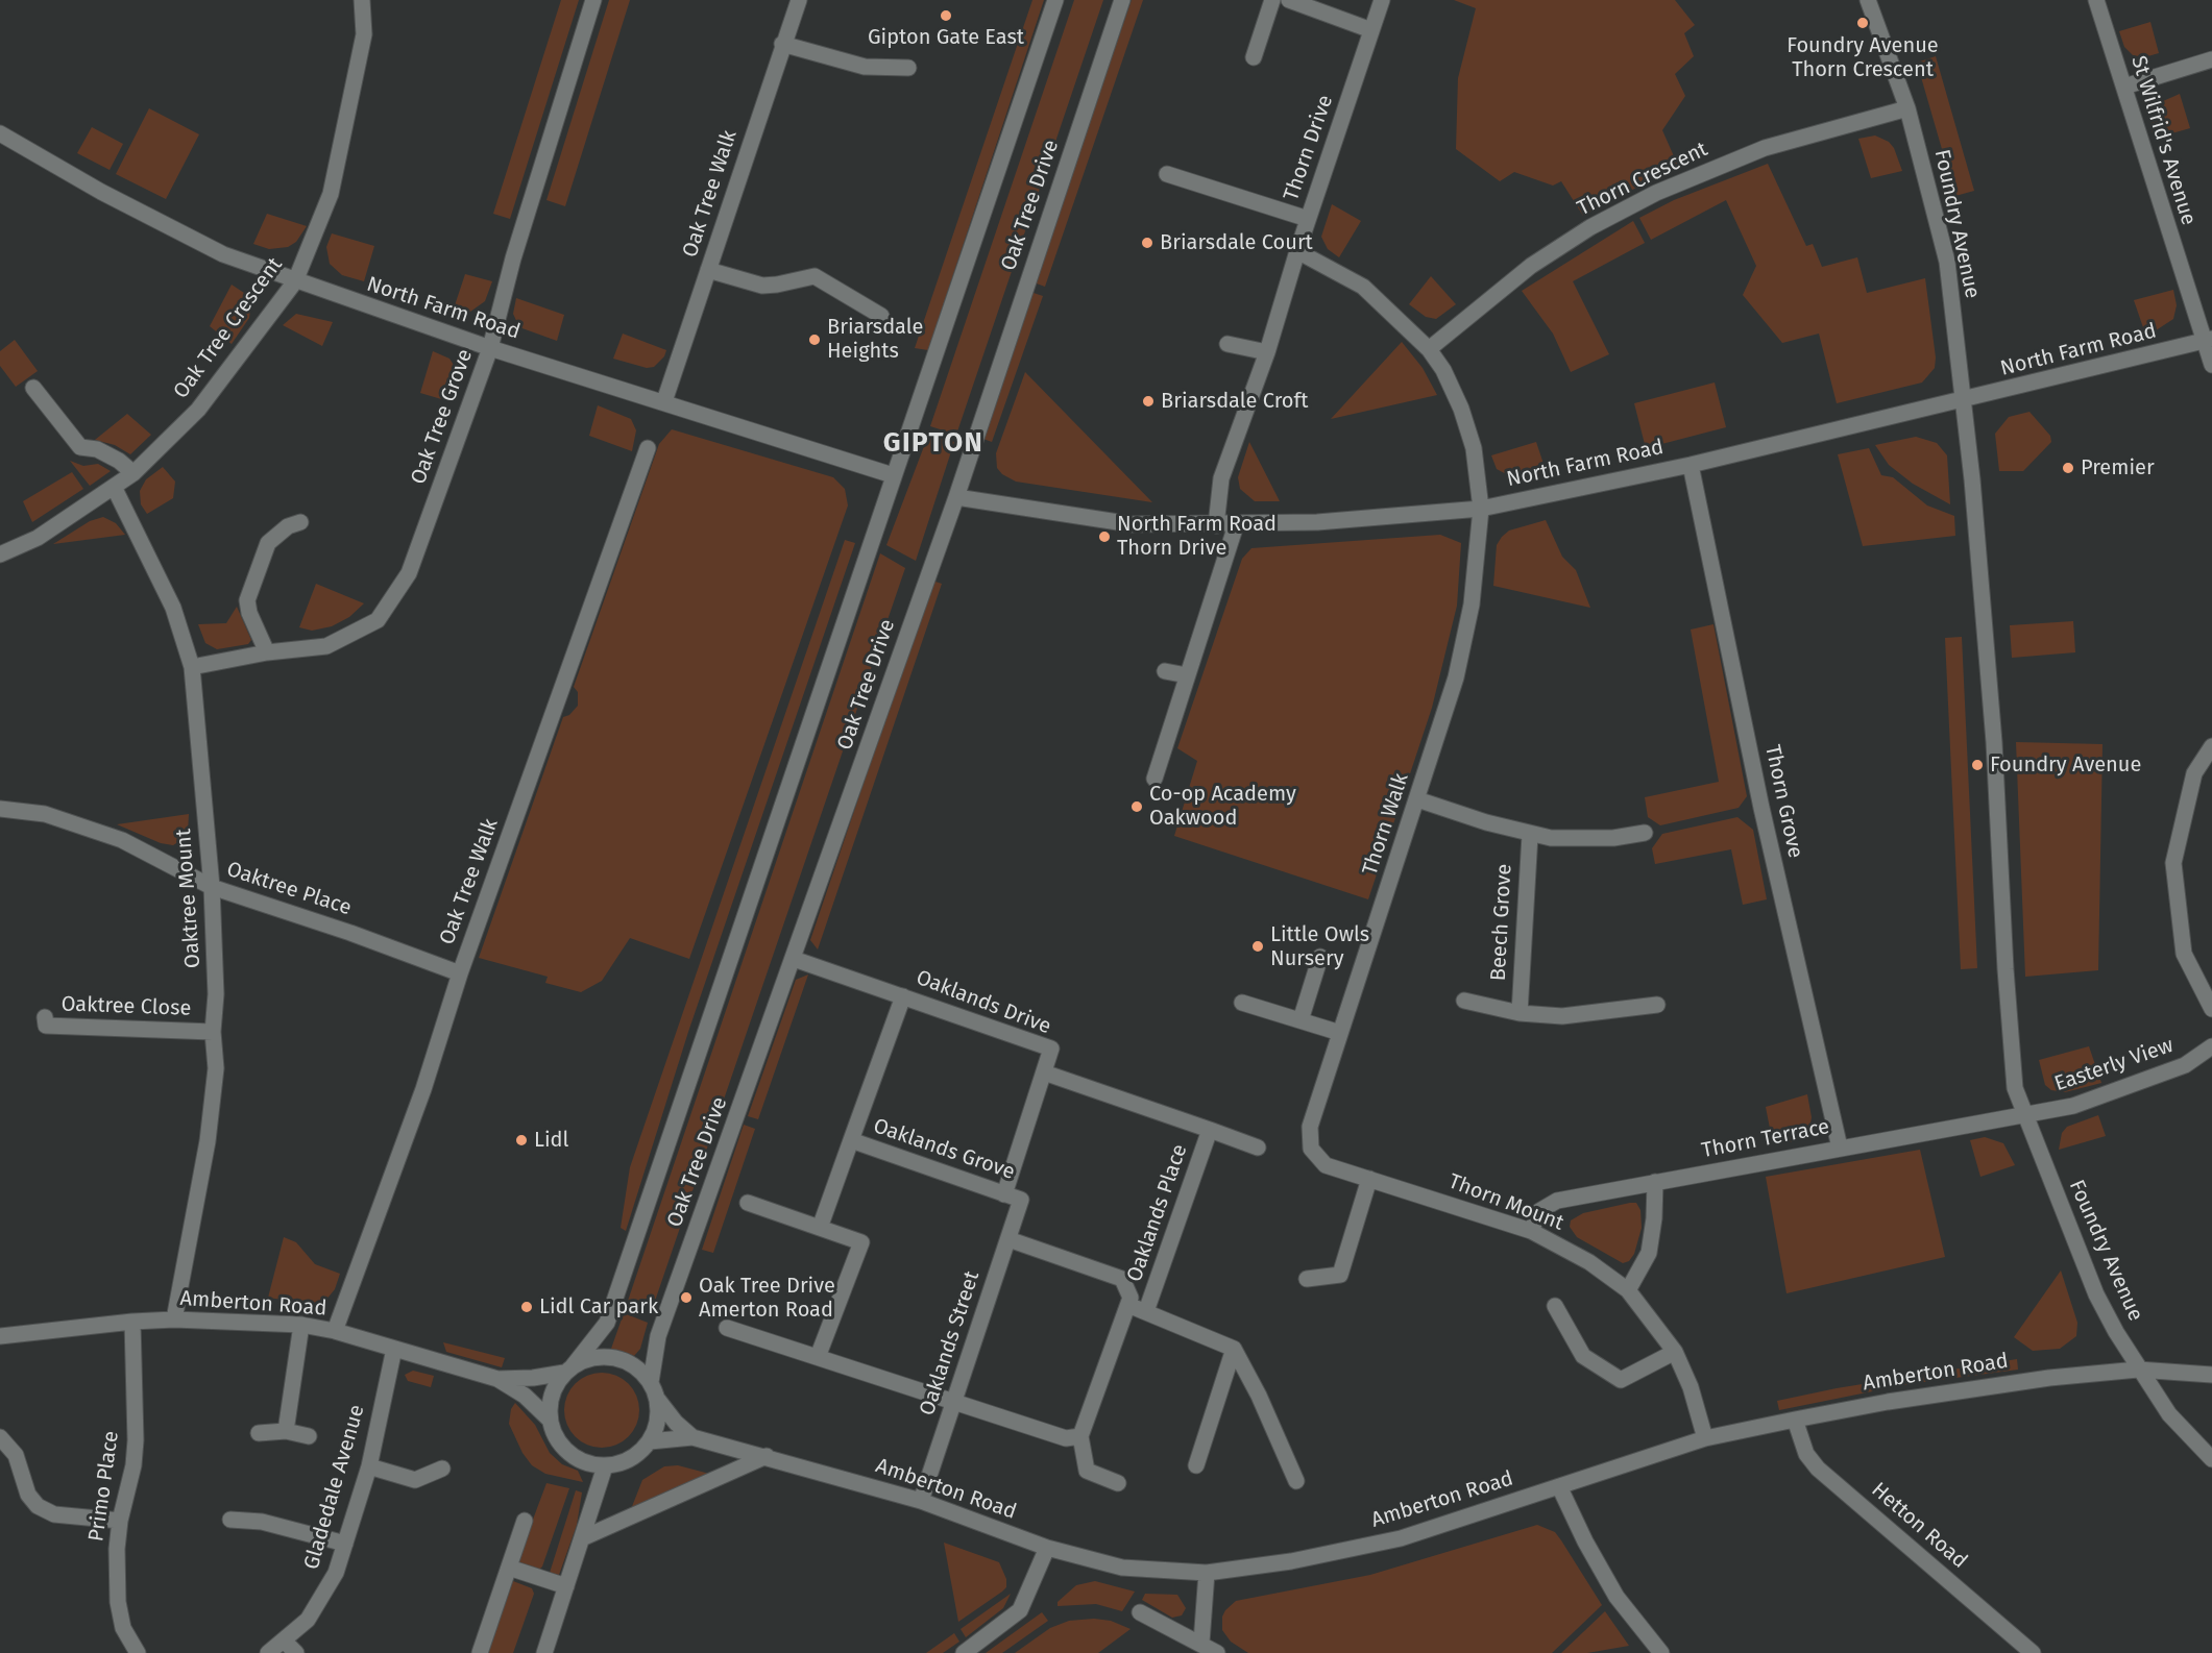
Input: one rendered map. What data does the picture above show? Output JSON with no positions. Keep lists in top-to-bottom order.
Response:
{
  "streets": {
    "street": [
      "St Wilfrid's Avenue",
      "Thorn Drive",
      "Thorn Crescent",
      "Oak Tree Walk",
      "Oak Tree Drive",
      "Foundry Avenue",
      "North Farm Road",
      "Oak Tree Crescent",
      "Oak Tree Grove",
      "Thorn Grove",
      "Thorn Walk",
      "Oaktree Place",
      "Oaktree Mount",
      "Beech Grove",
      "Oaklands Drive",
      "Oaktree Close",
      "Easterly View",
      "Thorn Terrace",
      "Oaklands Grove",
      "Thorn Mount",
      "Oaklands Place",
      "Amberton Road",
      "Oaklands Street",
      "Primo Place",
      "Gladedale Avenue",
      "Hetton Road"
    ]
  },
  "crossings": [
    ["St Wilfrid's Avenue", "North Farm Road"],
    ["Thorn Drive", "North Farm Road"],
    ["Thorn Drive", "Thorn Walk"],
    ["Thorn Crescent", "Foundry Avenue"],
    ["Thorn Crescent", "Thorn Walk"],
    ["Oak Tree Walk", "North Farm Road"],
    ["Oak Tree Walk", "Oaktree Place"],
    ["Oak Tree Walk", "Amberton Road"],
    ["Oak Tree Drive", "North Farm Road"],
    ["Oak Tree Drive", "Oaklands Drive"],
    ["Oak Tree Drive", "Amberton Road"],
    ["Foundry Avenue", "North Farm Road"],
    ["Foundry Avenue", "Easterly View"],
    ["Foundry Avenue", "Thorn Terrace"],
    ["Foundry Avenue", "Amberton Road"],
    ["North Farm Road", "Oak Tree Crescent"],
    ["North Farm Road", "Oak Tree Grove"],
    ["North Farm Road", "Thorn Grove"],
    ["North Farm Road", "Thorn Walk"],
    ["Oak Tree Crescent", "Oaktree Mount"],
    ["Oak Tree Grove", "Oaktree Mount"],
    ["Thorn Grove", "Thorn Terrace"],
    ["Thorn Walk", "Thorn Mount"],
    ["Oaktree Place", "Oaktree Mount"],
    ["Oaktree Mount", "Oaktree Close"],
    ["Oaktree Mount", "Amberton Road"],
    ["Oaklands Drive", "Oaklands Grove"],
    ["Oaklands Drive", "Oaklands Place"],
    ["Easterly View", "Thorn Terrace"],
    ["Thorn Terrace", "Thorn Mount"],
    ["Oaklands Grove", "Oaklands Street"],
    ["Thorn Mount", "Amberton Road"],
    ["Amberton Road", "Oaklands Street"],
    ["Amberton Road", "Primo Place"],
    ["Amberton Road", "Gladedale Avenue"],
    ["Amberton Road", "Hetton Road"]
  ],
  "districts": ["GIPTON"],
  "places": [
    "Gipton Gate East",
    "Foundry Avenue Thorn Crescent",
    "Briarsdale Court",
    "Briarsdale Heights",
    "Briarsdale Croft",
    "Premier",
    "North Farm Road Thorn Drive",
    "Foundry Avenue",
    "Co-op Academy Oakwood",
    "Little Owls Nursery",
    "Lidl",
    "Oak Tree Drive Amerton Road",
    "Lidl Car park"
  ]
}
